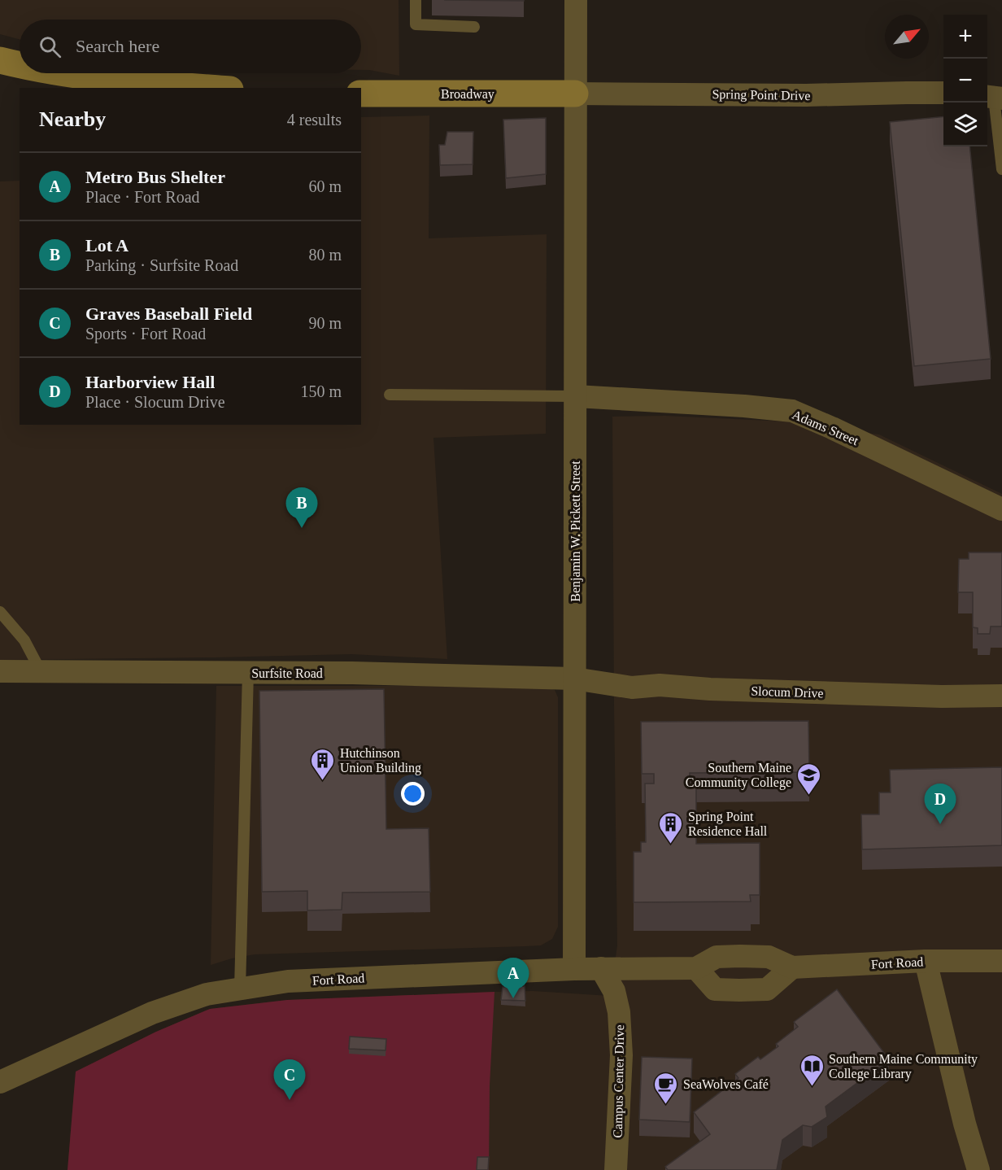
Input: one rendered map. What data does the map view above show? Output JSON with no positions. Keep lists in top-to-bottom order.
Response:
{
  "streets": {
    "street": [
      "Broadway",
      "Spring Point Drive",
      "Adams Street",
      "Benjamin W. Pickett Street",
      "Surfsite Road",
      "Slocum Drive",
      "Fort Road",
      "Campus Center Drive"
    ]
  },
  "crossings": [
    ["Broadway", "Spring Point Drive"],
    ["Broadway", "Benjamin W. Pickett Street"],
    ["Spring Point Drive", "Benjamin W. Pickett Street"],
    ["Adams Street", "Benjamin W. Pickett Street"],
    ["Benjamin W. Pickett Street", "Surfsite Road"],
    ["Benjamin W. Pickett Street", "Slocum Drive"],
    ["Benjamin W. Pickett Street", "Fort Road"],
    ["Surfsite Road", "Slocum Drive"],
    ["Fort Road", "Campus Center Drive"]
  ],
  "places": {
    "building": ["Hutchinson Union Building", "Spring Point Residence Hall"],
    "school or university": ["Southern Maine Community College"],
    "library": ["Southern Maine Community College Library"],
    "cafe": ["SeaWolves Café"]
  },
  "north": "top right",
  "page": {
    "map_buttons": ["+", "−"],
    "search": "Search here",
    "heading": ["Nearby", "4 results"],
    "list": [
      {
        "mark": "A",
        "name": "Metro Bus Shelter",
        "note": "Place · Fort Road",
        "value": "60 m"
      },
      {
        "mark": "B",
        "name": "Lot A",
        "note": "Parking · Surfsite Road",
        "value": "80 m"
      },
      {
        "mark": "C",
        "name": "Graves Baseball Field",
        "note": "Sports · Fort Road",
        "value": "90 m"
      },
      {
        "mark": "D",
        "name": "Harborview Hall",
        "note": "Place · Slocum Drive",
        "value": "150 m"
      }
    ],
    "pins": [
      "B",
      "D",
      "A",
      "C"
    ]
  }
}
